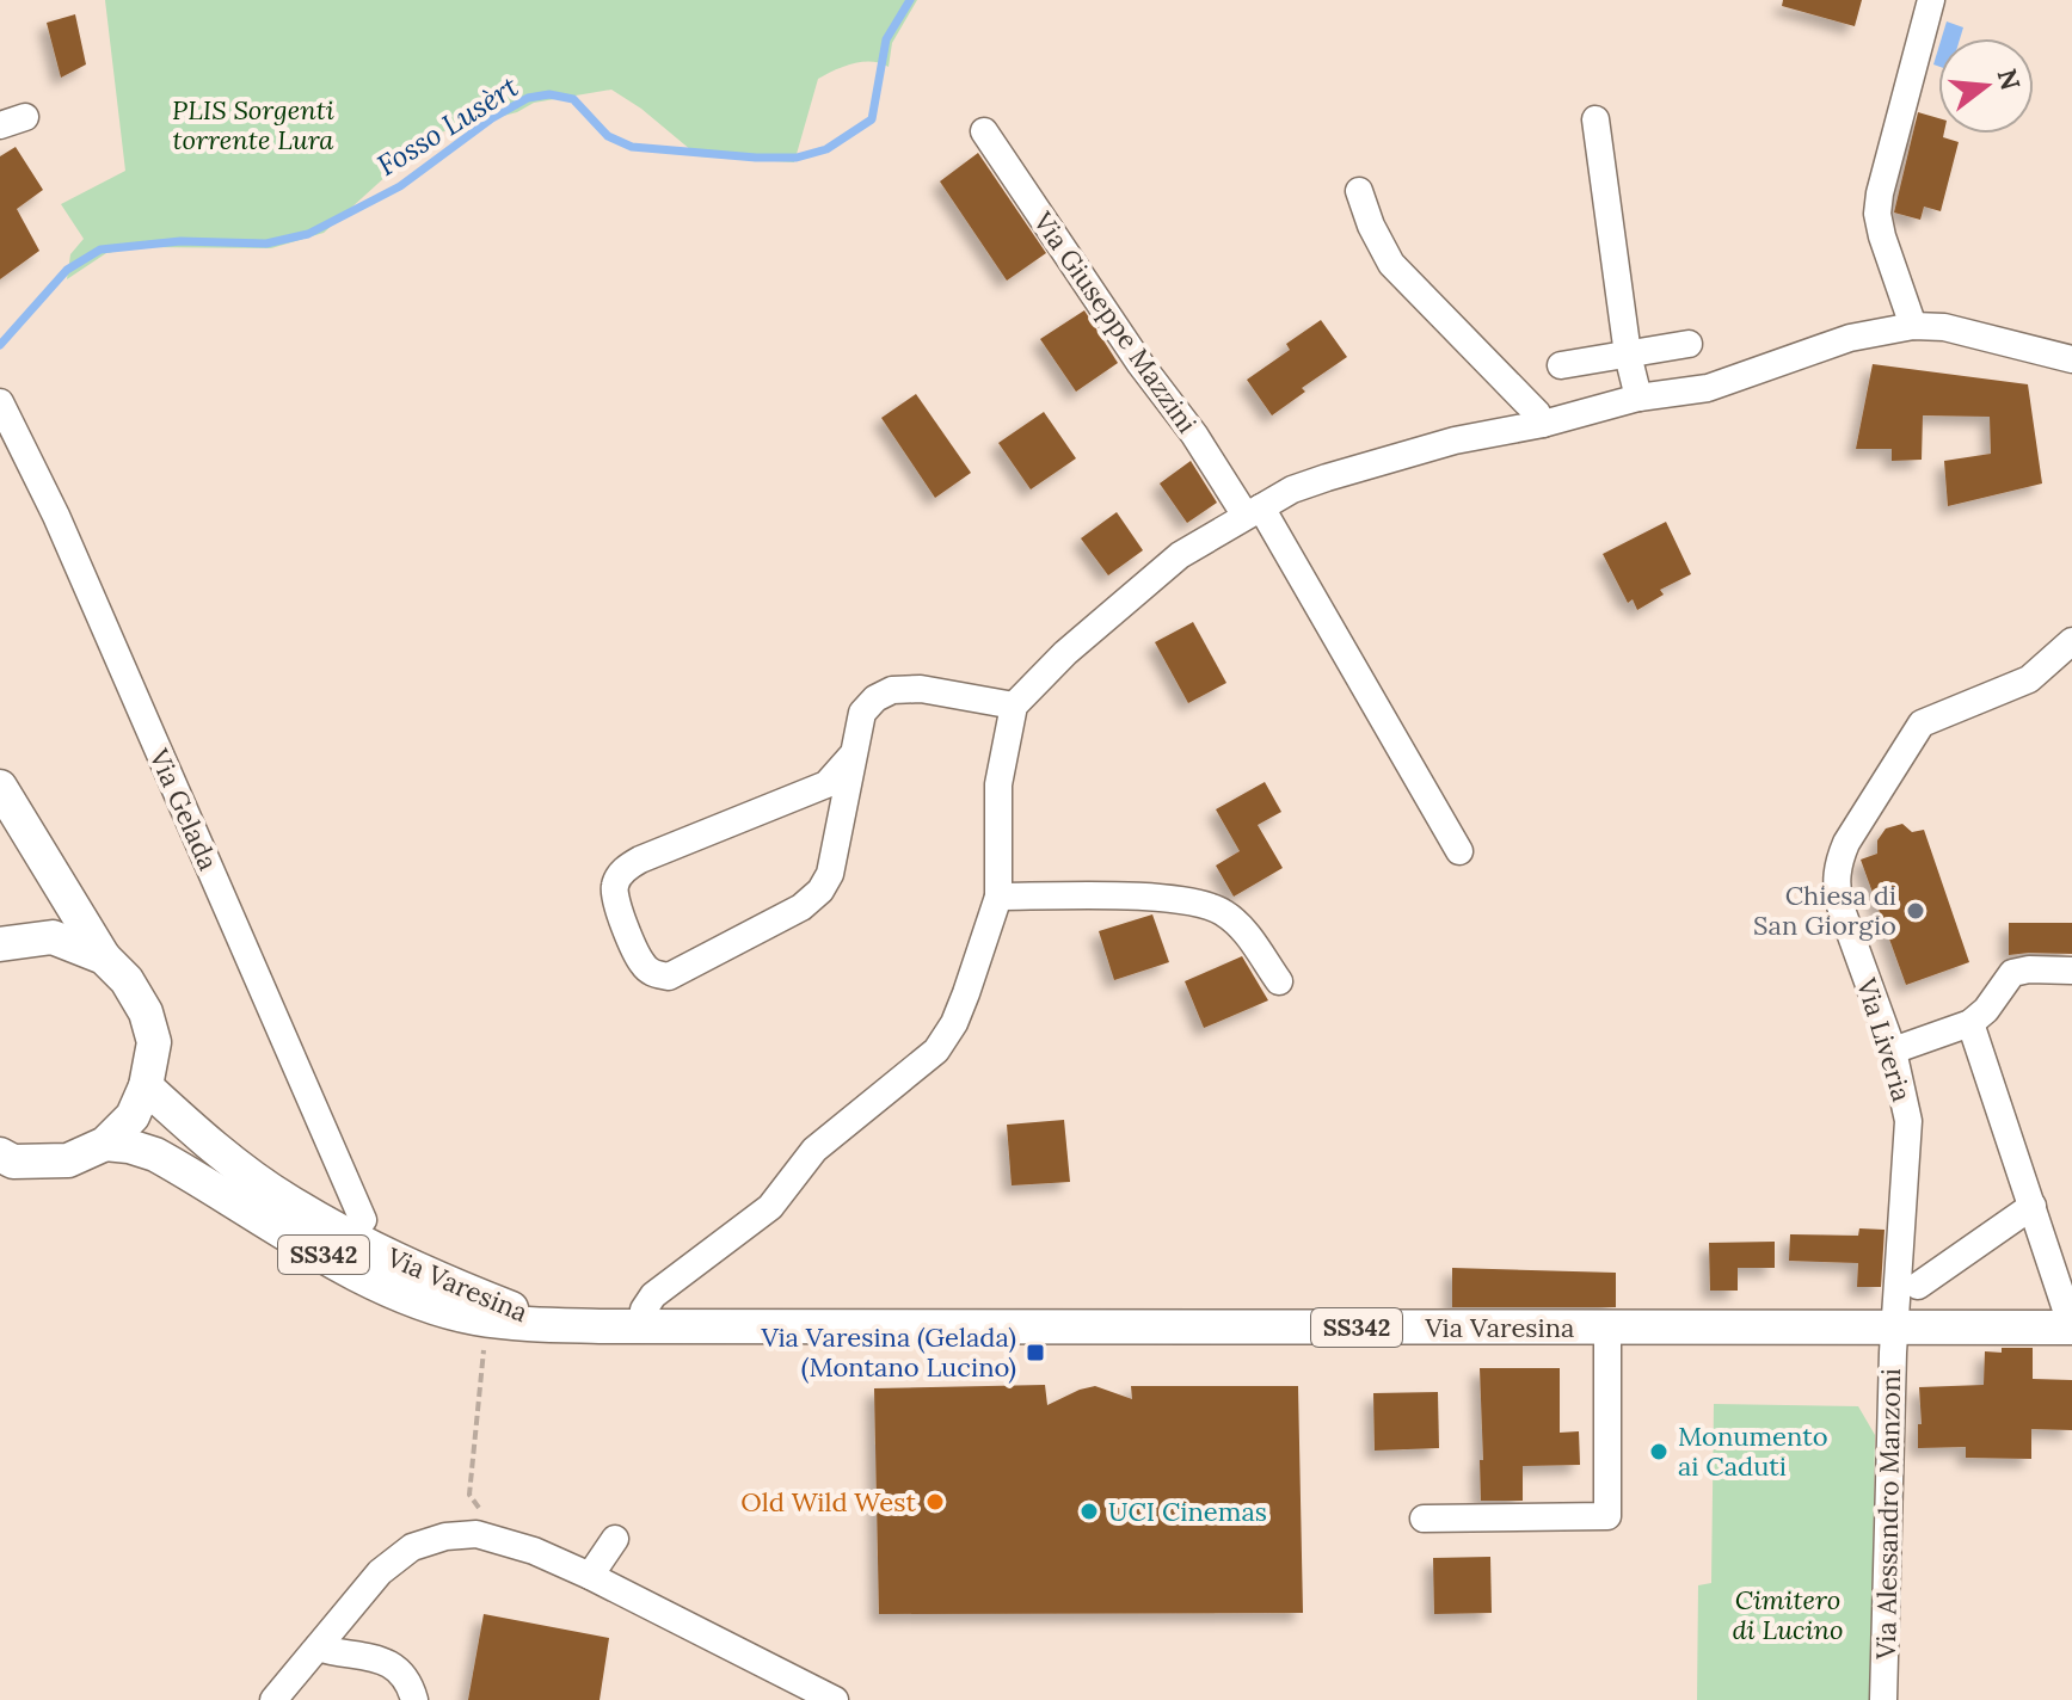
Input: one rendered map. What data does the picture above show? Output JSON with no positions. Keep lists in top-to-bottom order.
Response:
{
  "streets": {
    "main road": ["SS342", "Via Varesina"],
    "street": [
      "Via Giuseppe Mazzini",
      "Via Gelada",
      "Via Liveria",
      "Via Alessandro Manzoni"
    ]
  },
  "crossings": [
    ["Via Liveria", "Via Varesina"],
    ["Via Liveria", "Via Alessandro Manzoni"],
    ["SS342", "Via Varesina"],
    ["Via Varesina", "Via Alessandro Manzoni"]
  ],
  "water": ["Fosso Lusèrt"],
  "parks": ["PLIS Sorgenti torrente Lura", "Cimitero di Lucino"],
  "places": {
    "other": [
      "Chiesa di San Giorgio",
      "Monumento ai Caduti",
      "Old Wild West",
      "UCI Cinemas"
    ],
    "transit": ["Via Varesina (Gelada) (Montano Lucino)"]
  },
  "north": "right"
}
